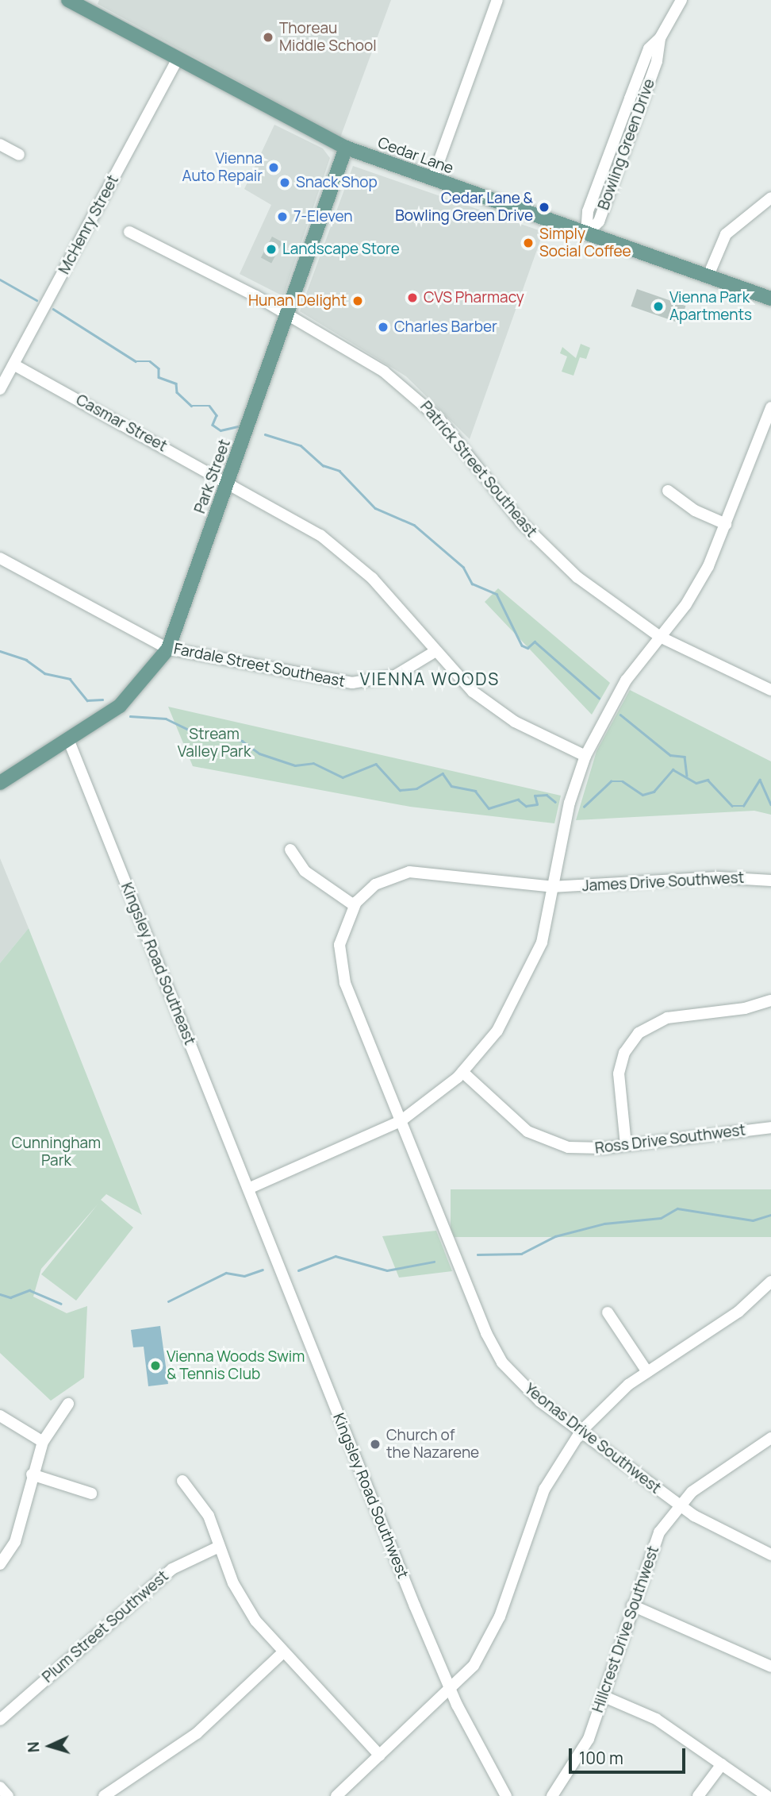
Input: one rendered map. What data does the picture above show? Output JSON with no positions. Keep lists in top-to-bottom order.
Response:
{
  "streets": {
    "main road": ["Cedar Lane", "Park Street"],
    "street": [
      "Bowling Green Drive",
      "McHenry Street",
      "Casmar Street",
      "Patrick Street Southeast",
      "Fardale Street Southeast",
      "James Drive Southwest",
      "Kingsley Road Southeast",
      "Ross Drive Southwest",
      "Yeonas Drive Southwest",
      "Kingsley Road Southwest",
      "Plum Street Southwest",
      "Hillcrest Drive Southwest"
    ]
  },
  "crossings": [
    ["Bowling Green Drive", "Cedar Lane"],
    ["Cedar Lane", "McHenry Street"],
    ["Cedar Lane", "Park Street"],
    ["McHenry Street", "Casmar Street"],
    ["Casmar Street", "Park Street"],
    ["Casmar Street", "Fardale Street Southeast"],
    ["Patrick Street Southeast", "Park Street"],
    ["Park Street", "Fardale Street Southeast"],
    ["Park Street", "Kingsley Road Southeast"],
    ["James Drive Southwest", "Yeonas Drive Southwest"],
    ["Kingsley Road Southeast", "Kingsley Road Southwest"],
    ["Yeonas Drive Southwest", "Hillcrest Drive Southwest"]
  ],
  "districts": ["VIENNA WOODS"],
  "parks": ["Stream Valley Park", "Cunningham Park"],
  "places": [
    "Thoreau Middle School",
    "Vienna Auto Repair",
    "Snack Shop",
    "Cedar Lane & Bowling Green Drive",
    "7-Eleven",
    "Simply Social Coffee",
    "Landscape Store",
    "CVS Pharmacy",
    "Hunan Delight",
    "Vienna Park Apartments",
    "Charles Barber",
    "Vienna Woods Swim & Tennis Club",
    "Church of the Nazarene"
  ],
  "scale_bar": "100 m",
  "north": "left"
}
